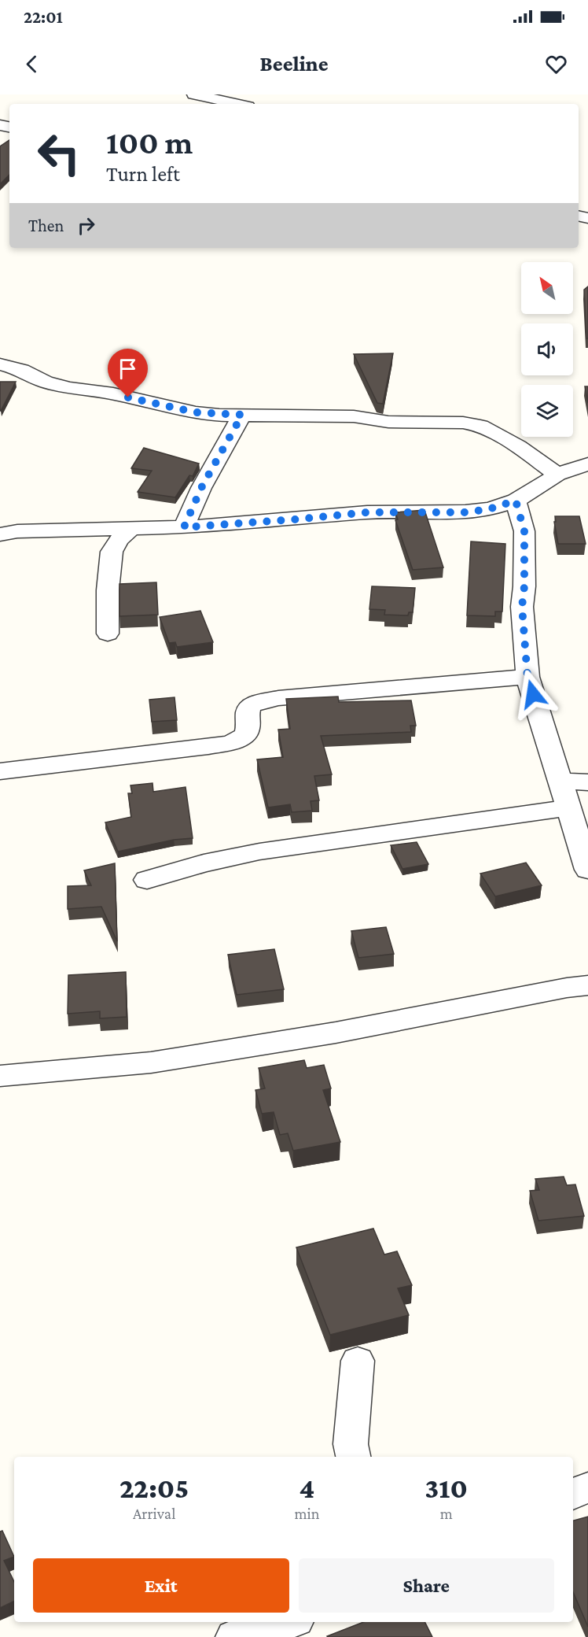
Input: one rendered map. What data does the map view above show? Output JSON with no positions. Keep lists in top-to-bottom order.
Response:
{
  "north": "top left",
  "page": {
    "status": "22:01",
    "header": "Beeline",
    "turn": ["100 m", "Turn left"],
    "then": "Then",
    "eta": [
      "22:05",
      "Arrival",
      "4",
      "min",
      "310",
      "m"
    ],
    "buttons": ["Exit", "Share"]
  }
}
